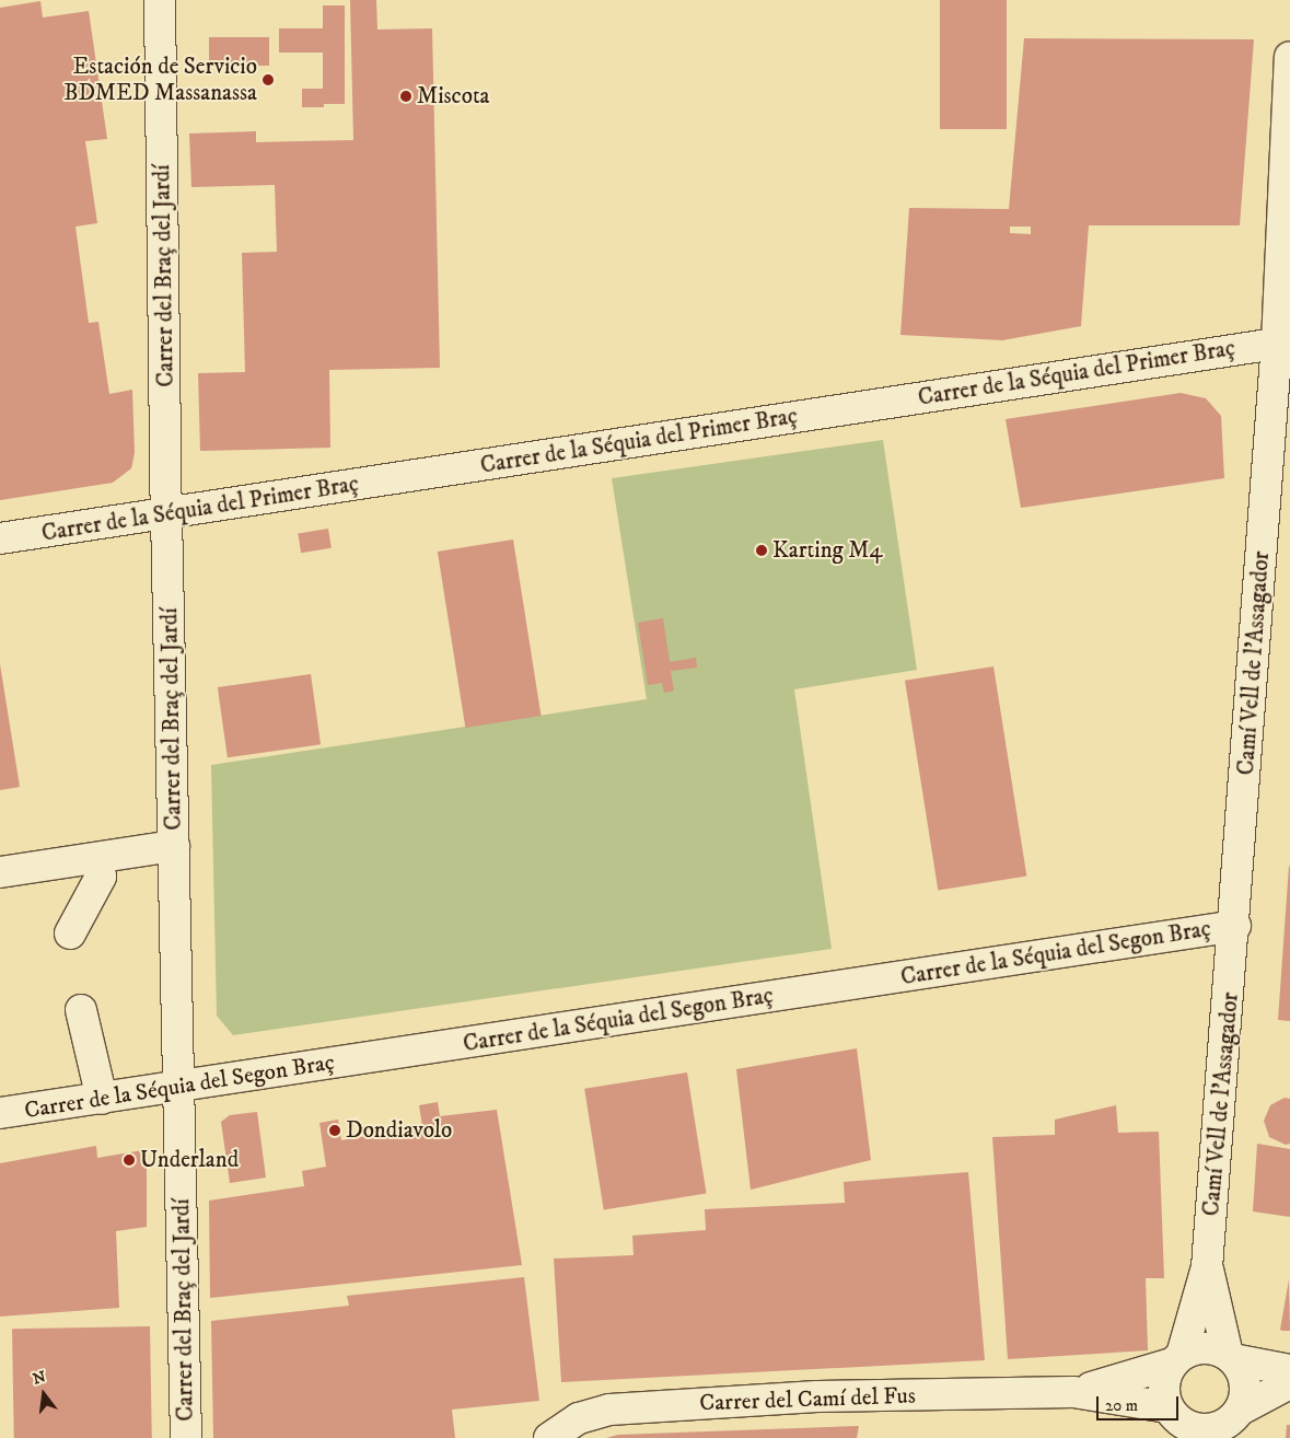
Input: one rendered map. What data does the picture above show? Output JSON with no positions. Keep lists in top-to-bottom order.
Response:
{
  "streets": {
    "street": [
      "Carrer del Braç del Jardí",
      "Carrer de la Séquia del Primer Braç",
      "Camí Vell de l'Assagador",
      "Carrer de la Séquia del Segon Braç",
      "Carrer del Camí del Fus"
    ]
  },
  "crossings": [
    ["Carrer del Braç del Jardí", "Carrer de la Séquia del Primer Braç"],
    ["Carrer del Braç del Jardí", "Carrer de la Séquia del Segon Braç"],
    ["Carrer de la Séquia del Primer Braç", "Camí Vell de l'Assagador"],
    ["Camí Vell de l'Assagador", "Carrer de la Séquia del Segon Braç"],
    ["Camí Vell de l'Assagador", "Carrer del Camí del Fus"]
  ],
  "places": [
    "Estación de Servicio BDMED Massanassa",
    "Miscota",
    "Karting M4",
    "Dondiavolo",
    "Underland"
  ],
  "scale_bar": "20 m",
  "north": "top"
}
